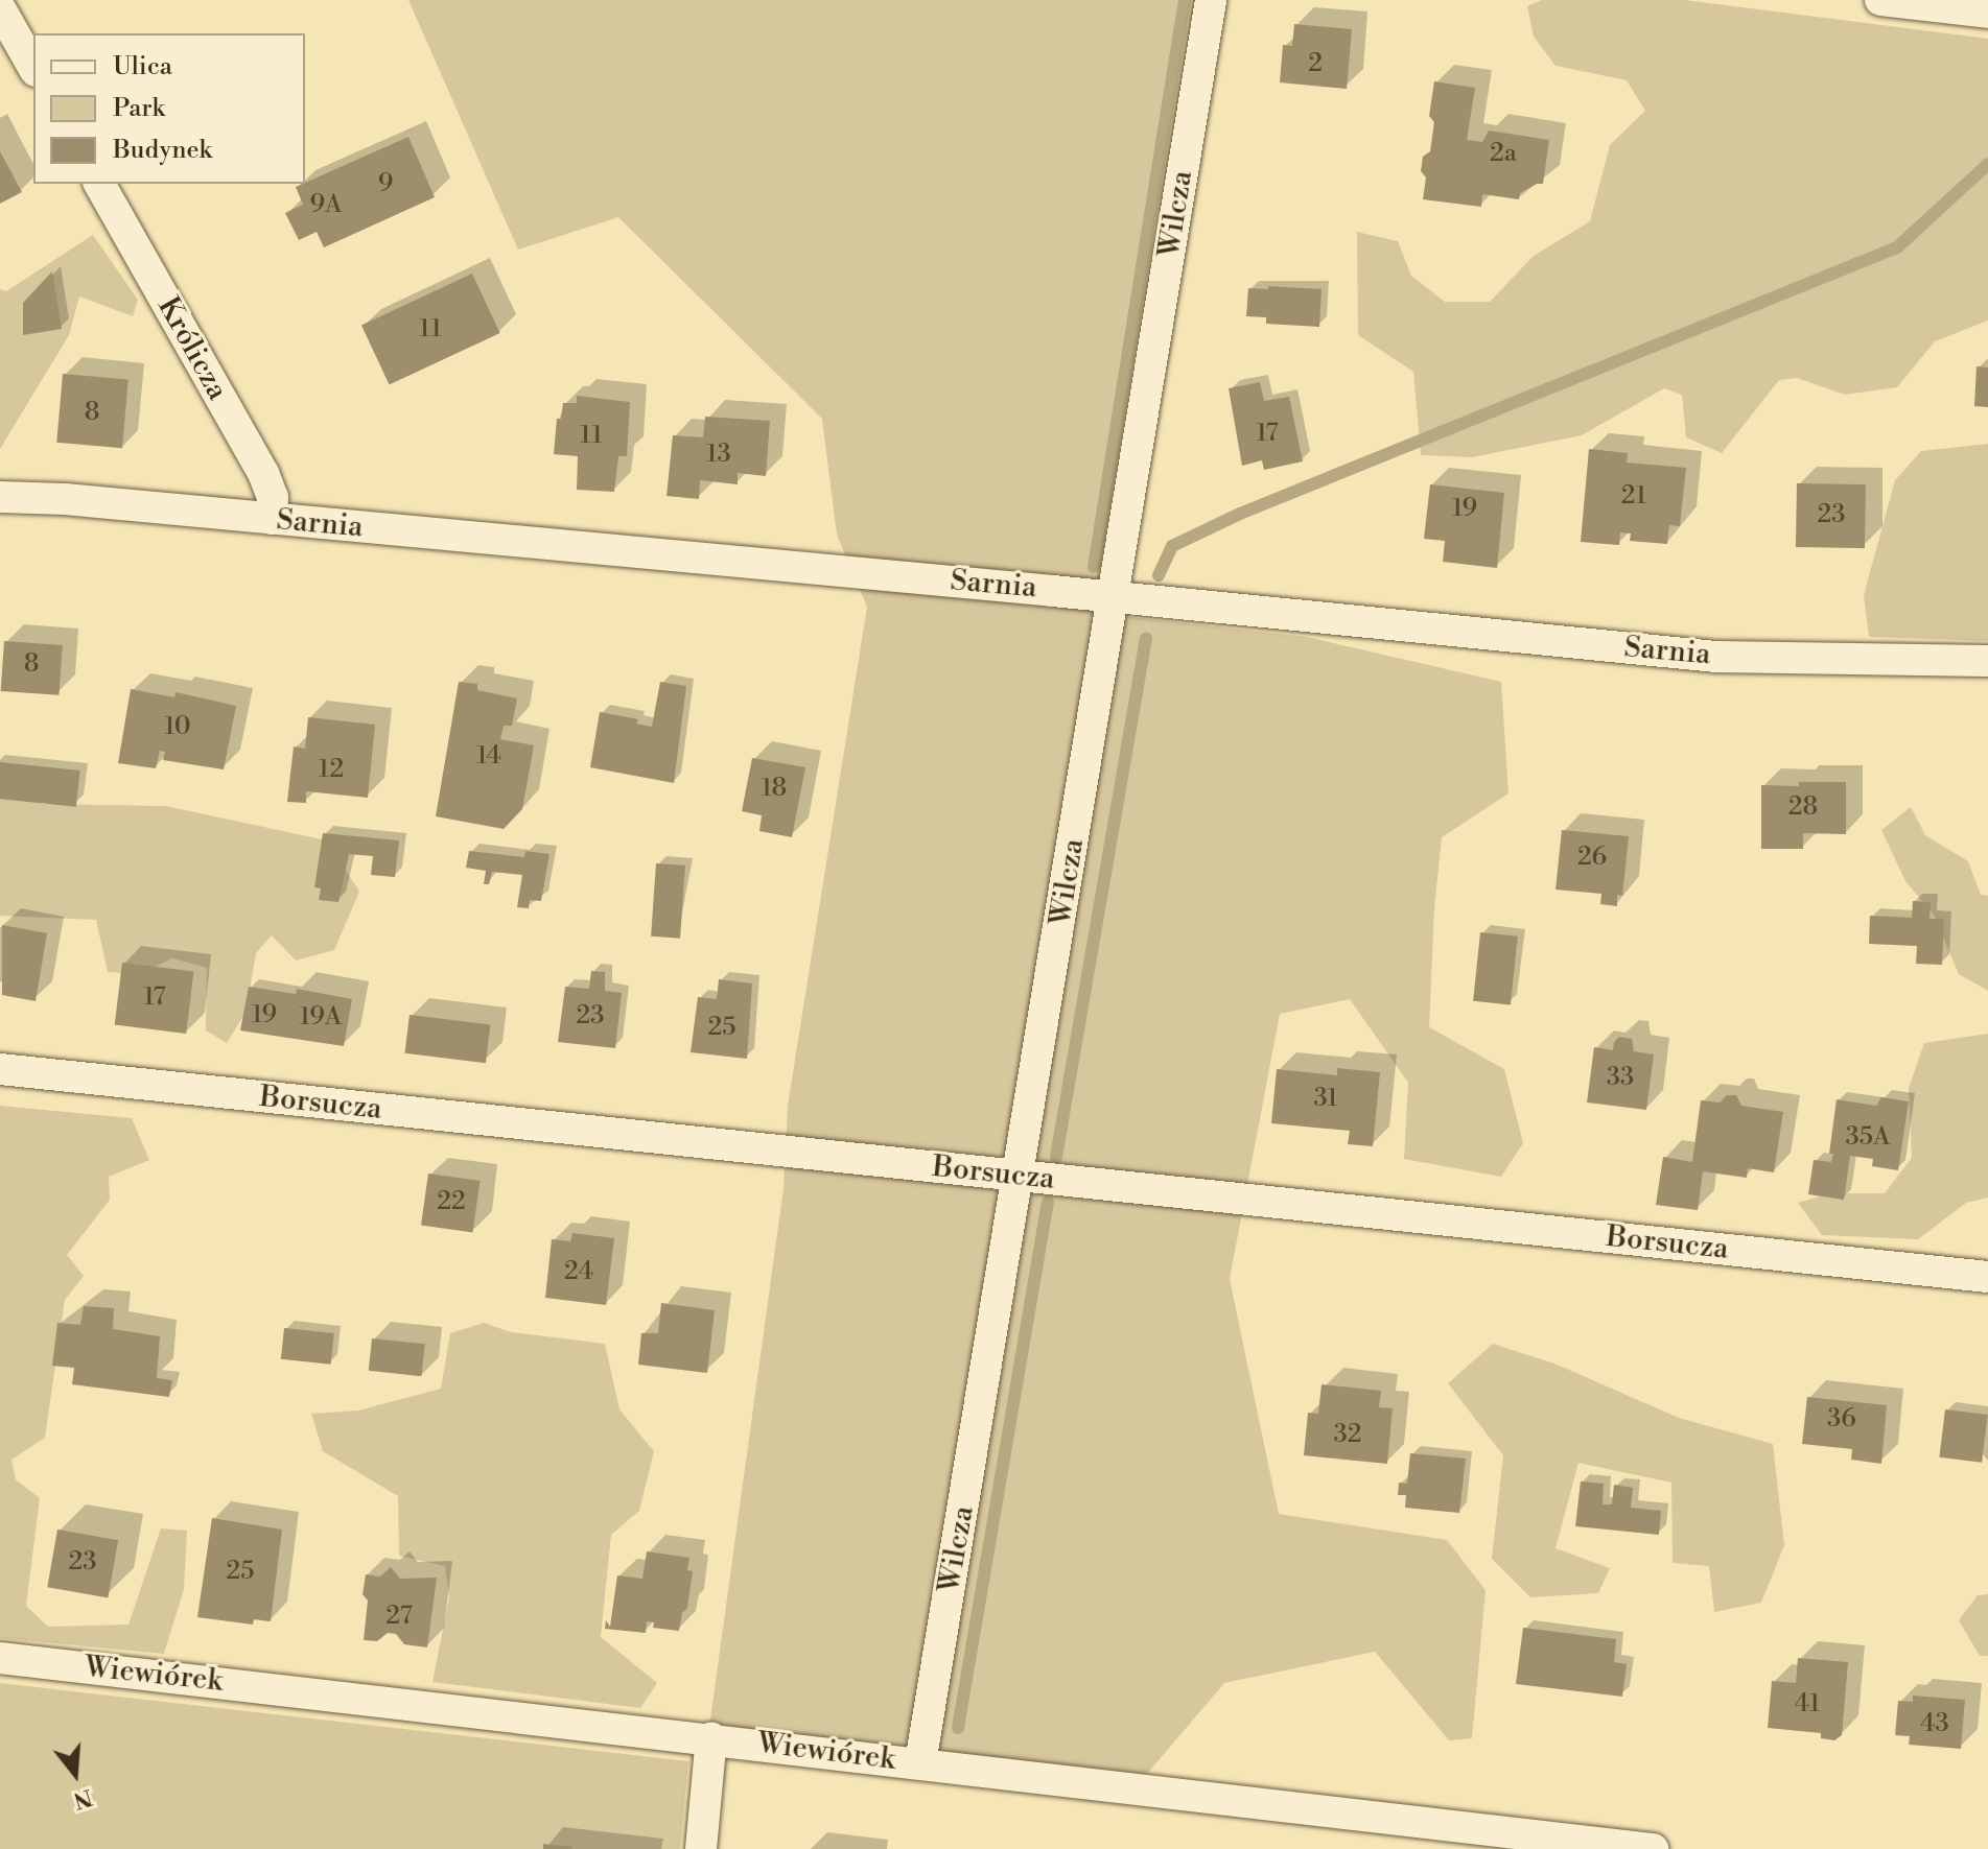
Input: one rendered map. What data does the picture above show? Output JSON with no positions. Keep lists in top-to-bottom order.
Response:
{
  "streets": {
    "street": [
      "Wilcza",
      "Królicza",
      "Sarnia",
      "Borsucza",
      "Wiewiórek"
    ]
  },
  "crossings": [
    ["Wilcza", "Sarnia"],
    ["Wilcza", "Borsucza"],
    ["Wilcza", "Wiewiórek"],
    ["Królicza", "Sarnia"]
  ],
  "house_numbers": [
    "2",
    "2a",
    "9",
    "9A",
    "11",
    "8",
    "17",
    "11",
    "13",
    "21",
    "19",
    "23",
    "8",
    "10",
    "14",
    "12",
    "18",
    "28",
    "26",
    "17",
    "19",
    "23",
    "19A",
    "25",
    "33",
    "31",
    "35A",
    "22",
    "24",
    "36",
    "32",
    "23",
    "25",
    "27",
    "41",
    "43"
  ],
  "legend": ["Ulica", "Park", "Budynek"],
  "north": "bottom"
}
